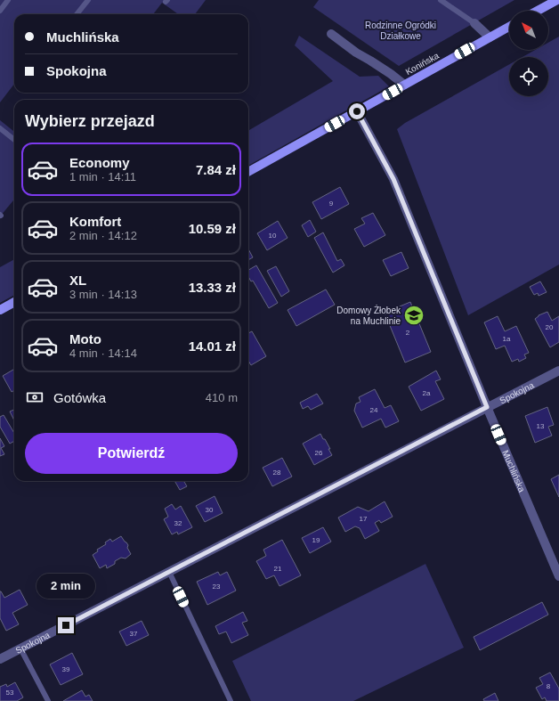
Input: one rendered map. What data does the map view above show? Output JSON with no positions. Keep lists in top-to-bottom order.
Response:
{
  "streets": {
    "main road": ["Konińska"],
    "street": ["Spokojna", "Muchlińska"]
  },
  "crossings": [
    ["Konińska", "Muchlińska"],
    ["Spokojna", "Muchlińska"]
  ],
  "parks": ["Rodzinne Ogródki Działkowe"],
  "places": {
    "school or university": ["Domowy Żłobek na Muchlinie"]
  },
  "house_numbers": [
    "9",
    "10",
    "20",
    "2",
    "1a",
    "2a",
    "24",
    "13",
    "26",
    "28",
    "30",
    "17",
    "32",
    "19",
    "21",
    "23",
    "37",
    "39",
    "8",
    "53"
  ],
  "north": "top left",
  "page": {
    "banner": ["Muchlińska", "Spokojna"],
    "heading": "Wybierz przejazd",
    "list": [
      {
        "name": "Economy",
        "note": "1 min · 14:11",
        "value": "7.84 zł"
      },
      {
        "name": "Komfort",
        "note": "2 min · 14:12",
        "value": "10.59 zł"
      },
      {
        "name": "XL",
        "note": "3 min · 14:13",
        "value": "13.33 zł"
      },
      {
        "name": "Moto",
        "note": "4 min · 14:14",
        "value": "14.01 zł"
      }
    ],
    "pay": ["Gotówka", "410 m"],
    "buttons": "Potwierdź",
    "bubble": "2 min"
  }
}
